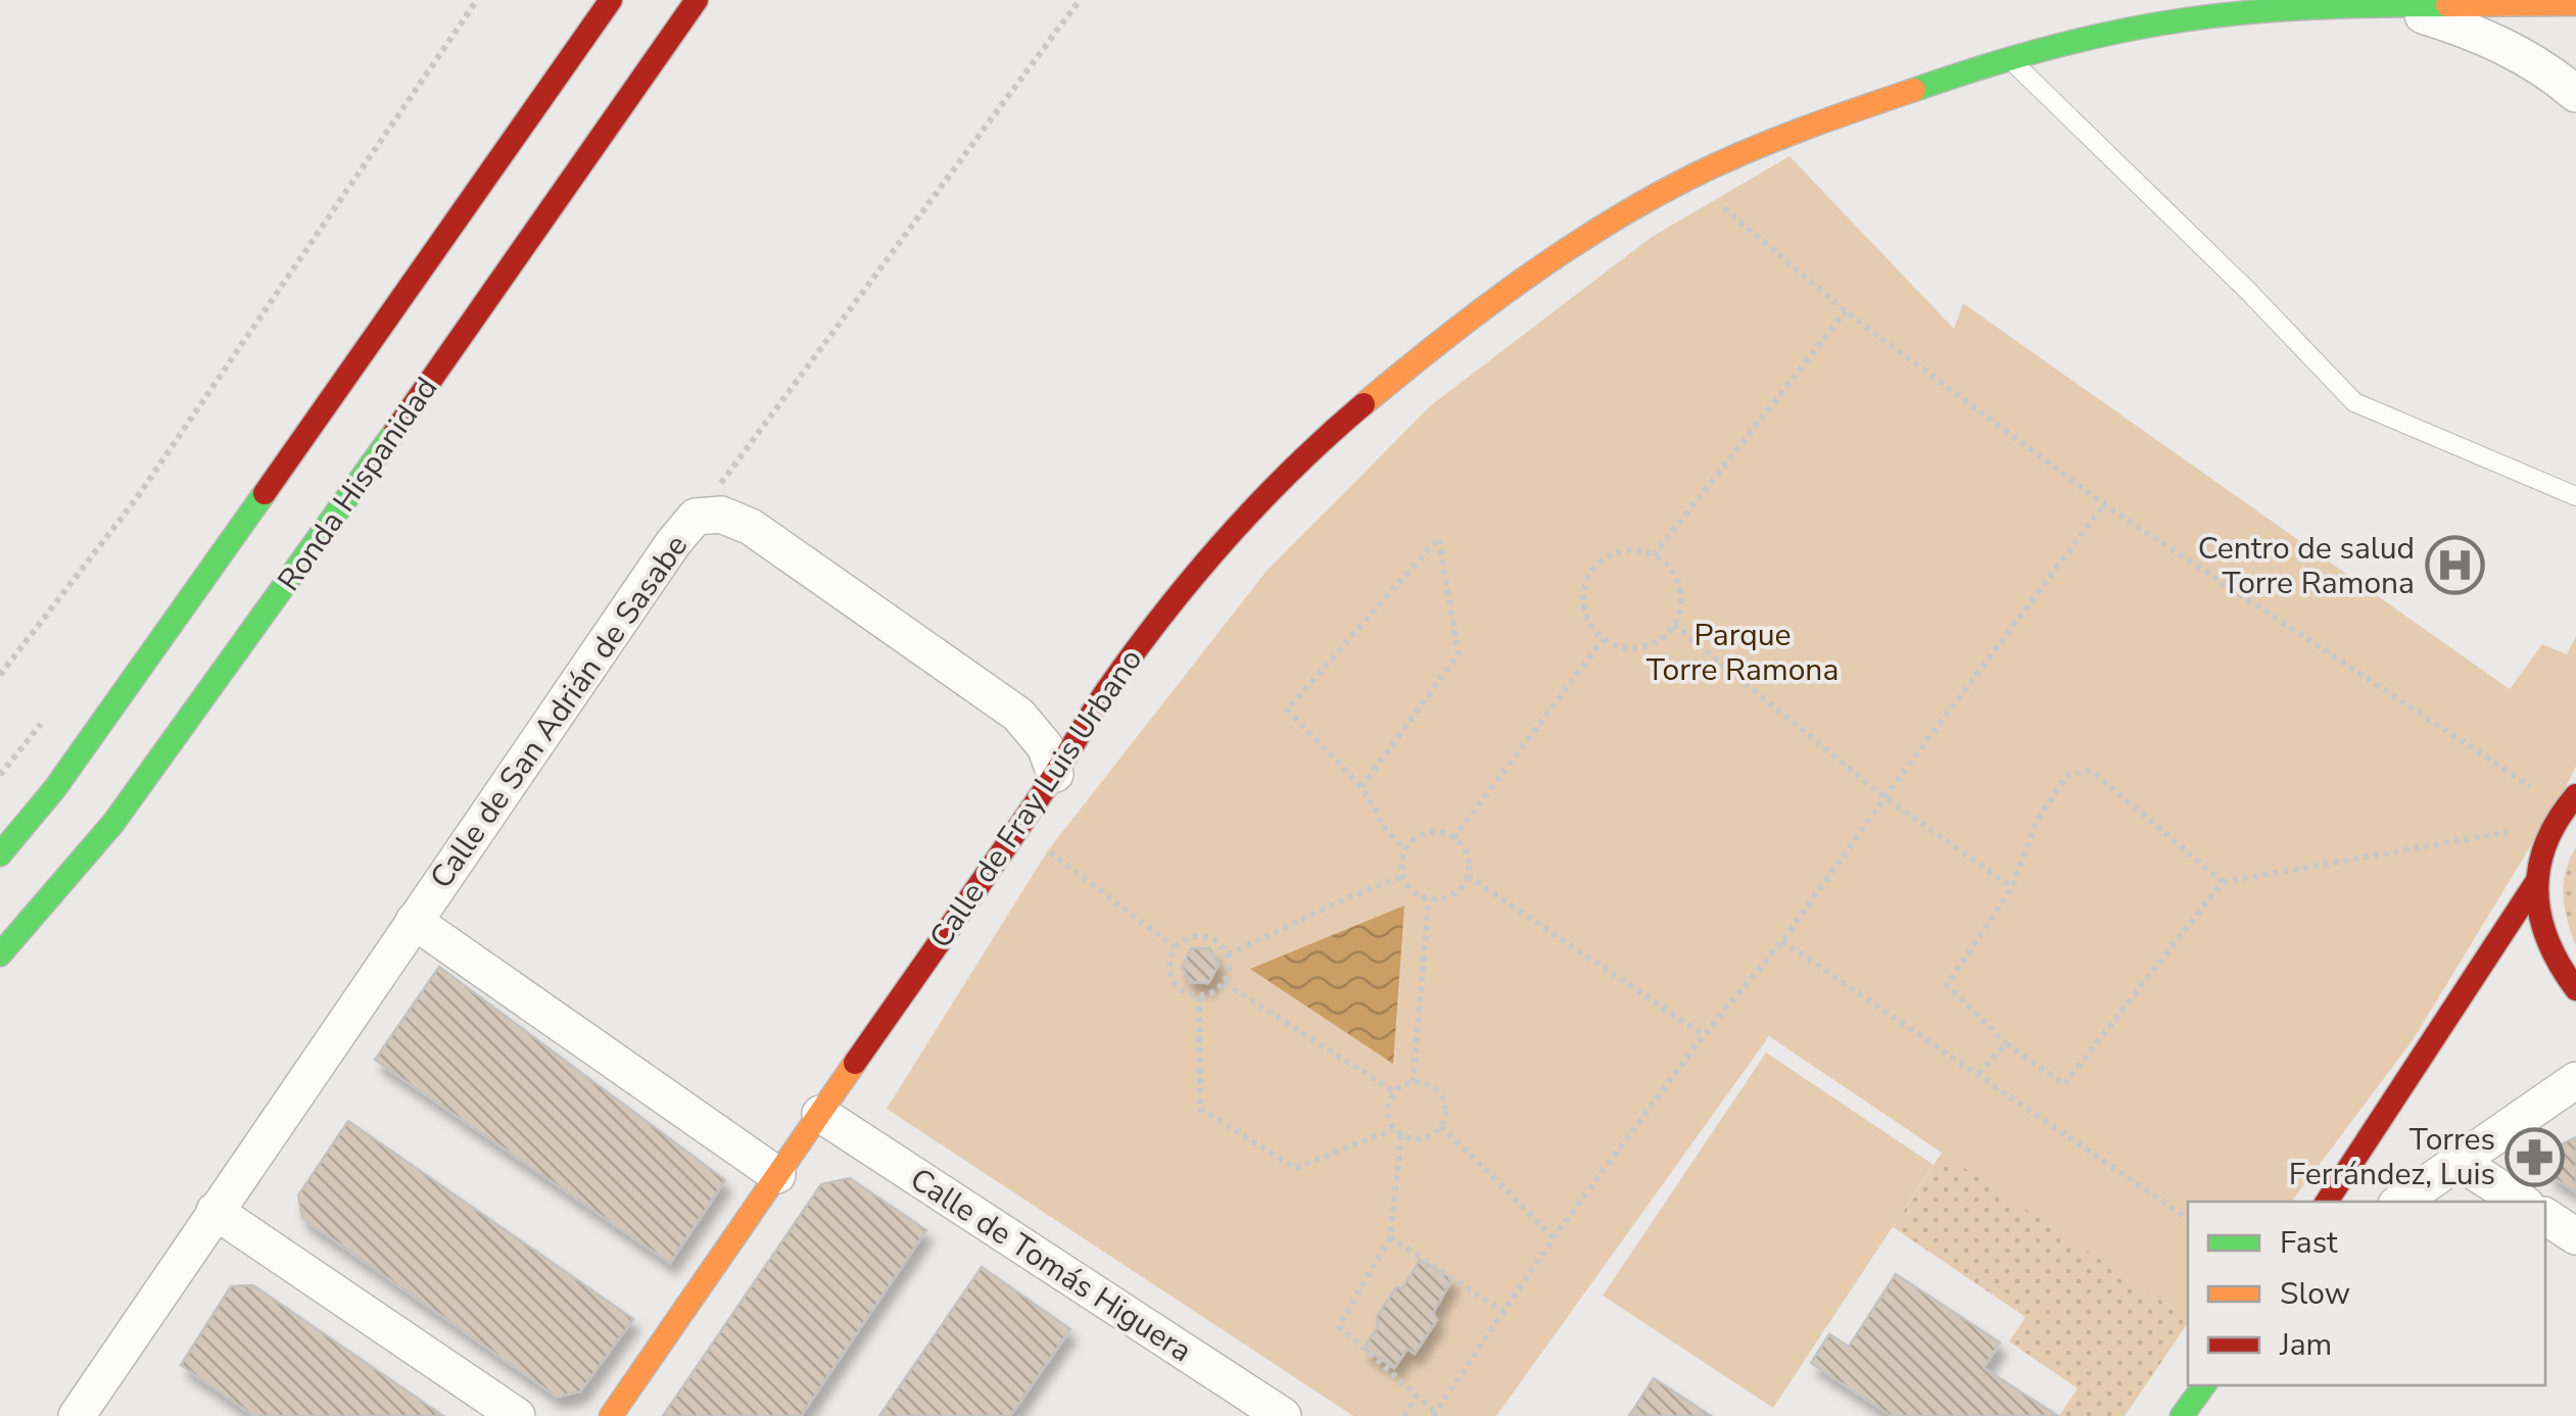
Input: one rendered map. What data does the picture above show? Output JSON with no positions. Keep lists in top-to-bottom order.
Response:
{
  "streets": {
    "main road": ["Ronda Hispanidad", "Calle de Fray Luis Urbano"],
    "street": ["Calle de San Adrián de Sasabe", "Calle de Tomás Higuera"]
  },
  "crossings": [
    ["Calle de San Adrián de Sasabe", "Calle de Fray Luis Urbano"],
    ["Calle de Fray Luis Urbano", "Calle de Tomás Higuera"]
  ],
  "parks": ["Parque Torre Ramona"],
  "places": {
    "hospital": ["Centro de salud Torre Ramona"],
    "pharmacy": ["Torres Ferrández, Luis"]
  },
  "legend": ["Fast", "Slow", "Jam"]
}
